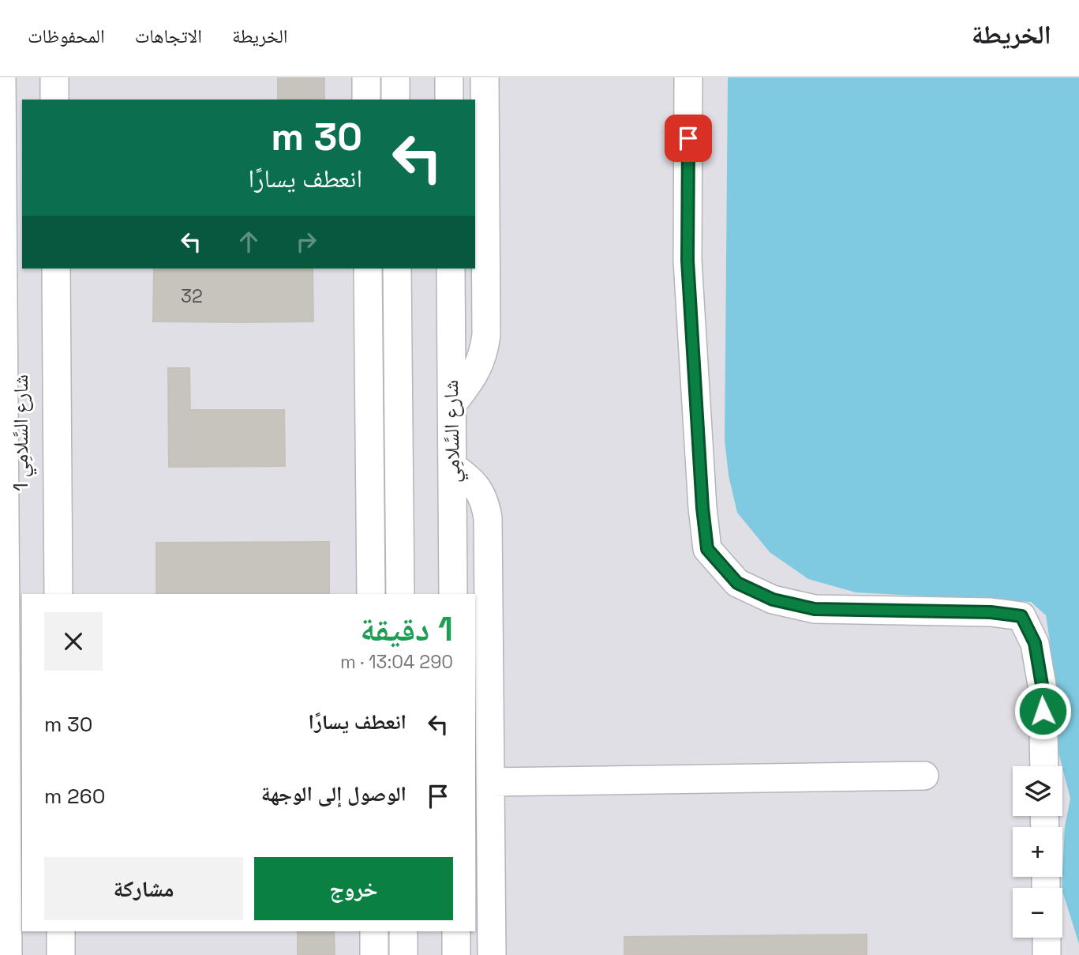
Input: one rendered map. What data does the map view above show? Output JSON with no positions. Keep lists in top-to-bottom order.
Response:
{
  "streets": {
    "street": ["شارع السَّلامِي", "شارع السَّلامِي 1"]
  },
  "house_numbers": ["32"],
  "page": {
    "header": "الخريطة",
    "nav": ["الخريطة", "الاتجاهات", "المحفوظات"],
    "turn": ["30 m", "انعطف يسارًا"],
    "heading": ["1 دقيقة", "290 m · 13:04"],
    "list": [
      {
        "name": "انعطف يسارًا",
        "value": "30 m"
      },
      {
        "name": "الوصول إلى الوجهة",
        "value": "260 m"
      }
    ],
    "map_buttons": ["+", "−"],
    "buttons": ["خروج", "مشاركة"]
  }
}
